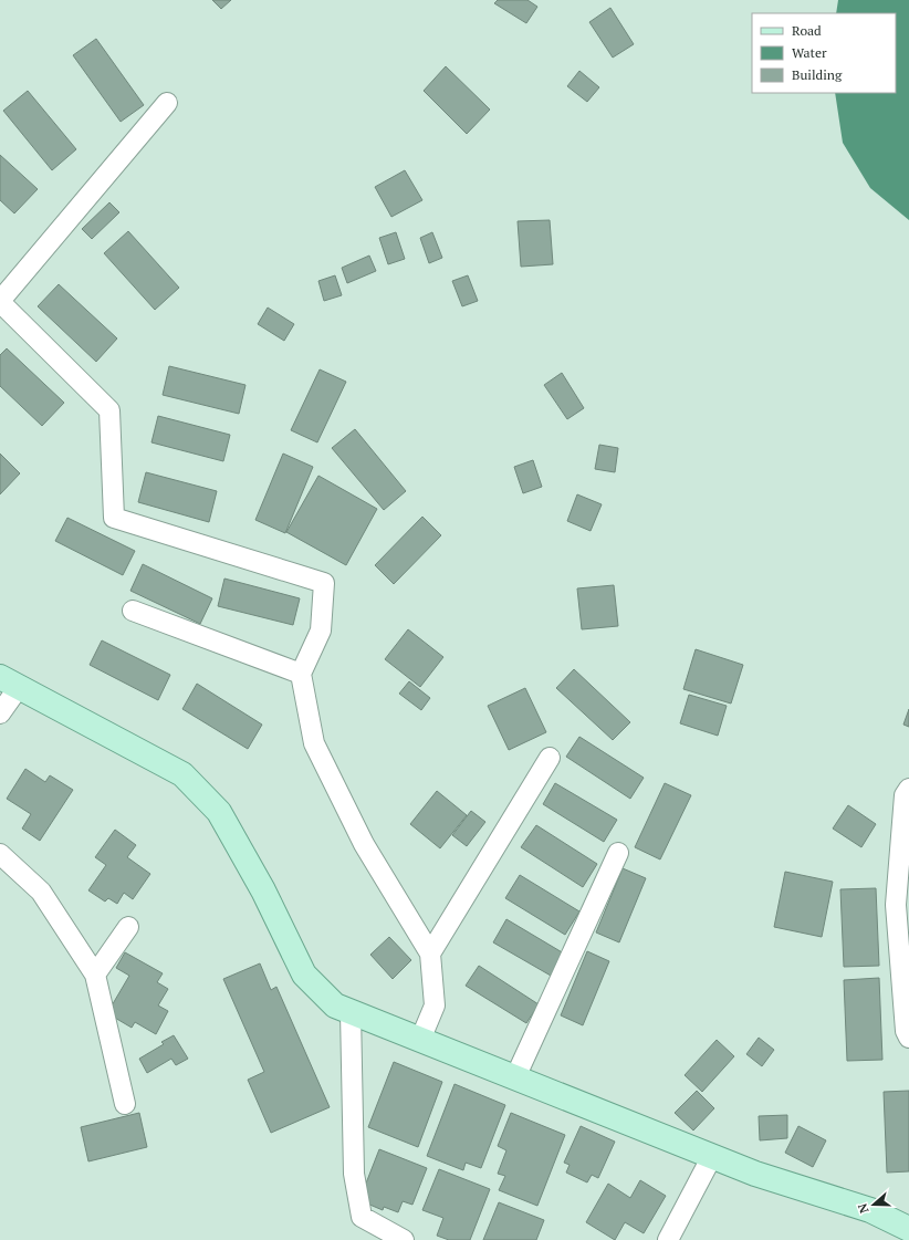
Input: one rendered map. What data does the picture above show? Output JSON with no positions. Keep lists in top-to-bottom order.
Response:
{
  "legend": ["Road", "Water", "Building"],
  "north": "left"
}
